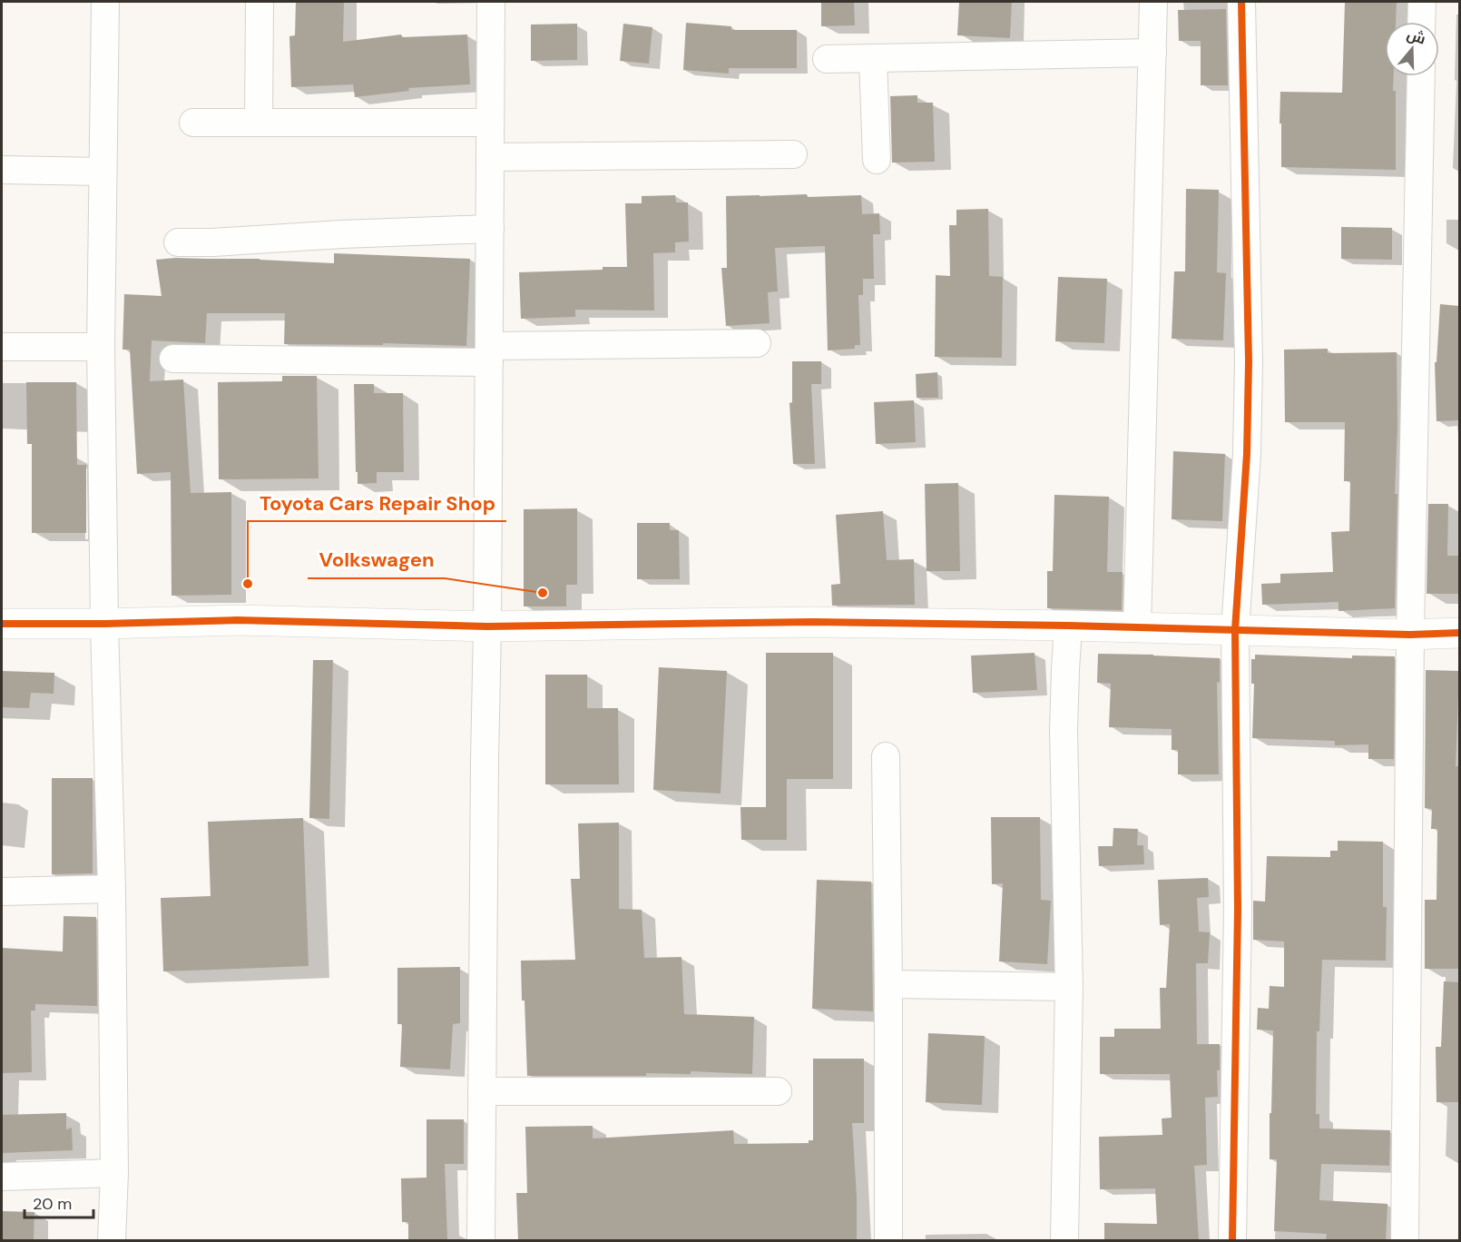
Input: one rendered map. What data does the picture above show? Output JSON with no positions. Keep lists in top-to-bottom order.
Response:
{
  "places": ["Toyota Cars Repair Shop", "Volkswagen"],
  "scale_bar": "20 m",
  "north": "top"
}
